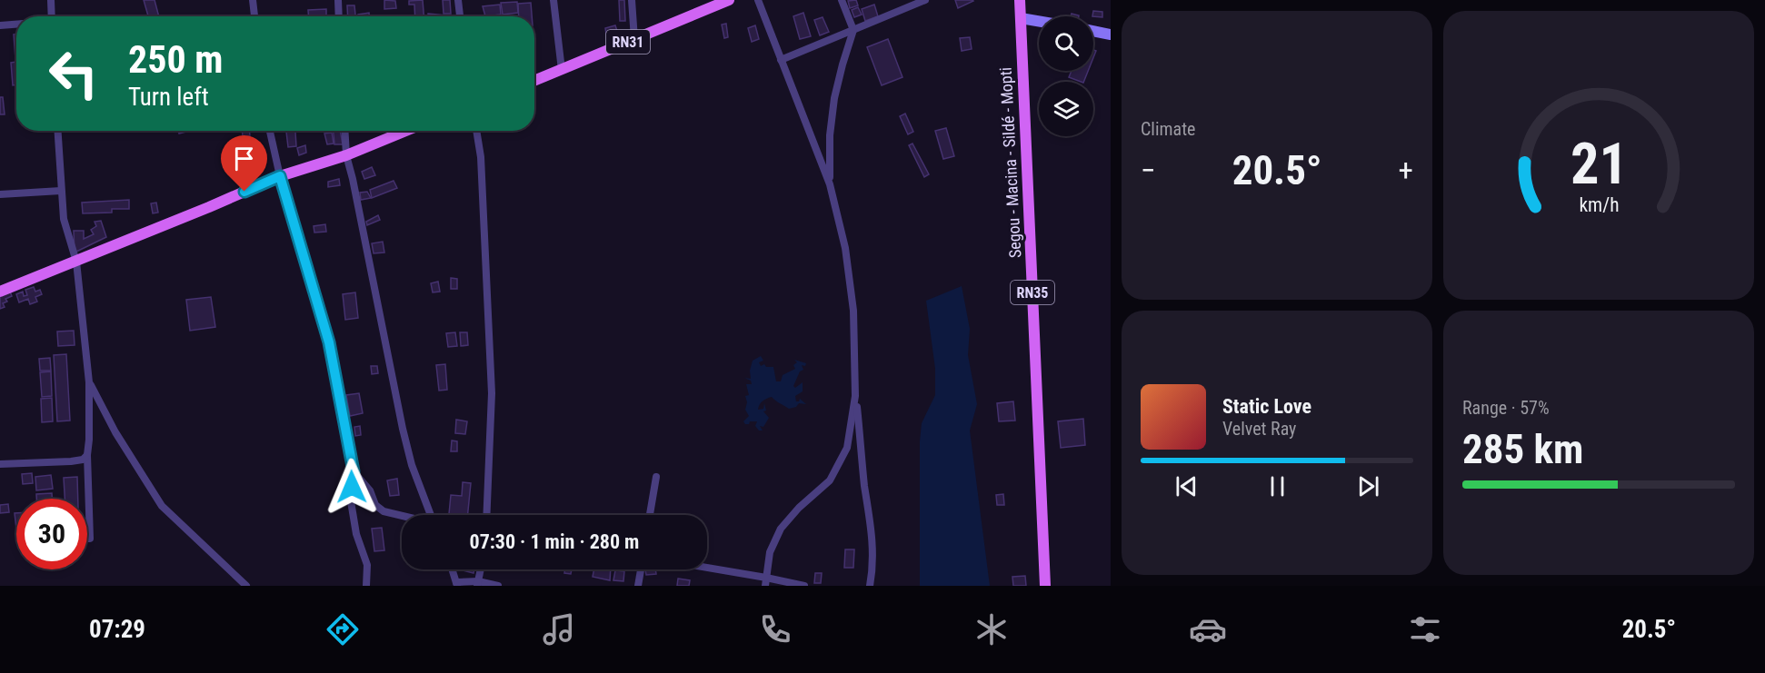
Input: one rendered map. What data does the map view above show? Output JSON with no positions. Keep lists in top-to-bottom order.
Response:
{
  "streets": {
    "main road": ["RN31", "Segou - Macina - Sildé - Mopti", "RN35"]
  },
  "page": {
    "tile": [
      "Climate",
      ["Range · 57%", "285 km"]
    ],
    "turn": ["250 m", "Turn left"],
    "heat": ["−", "20.5°", "+"],
    "song": ["Static Love", "Velvet Ray"],
    "limit": "30",
    "trip": "07:30 · 1 min · 280 m",
    "tabs": ["07:29", "20.5°"],
    "gauge": ["21", "km/h"]
  }
}
